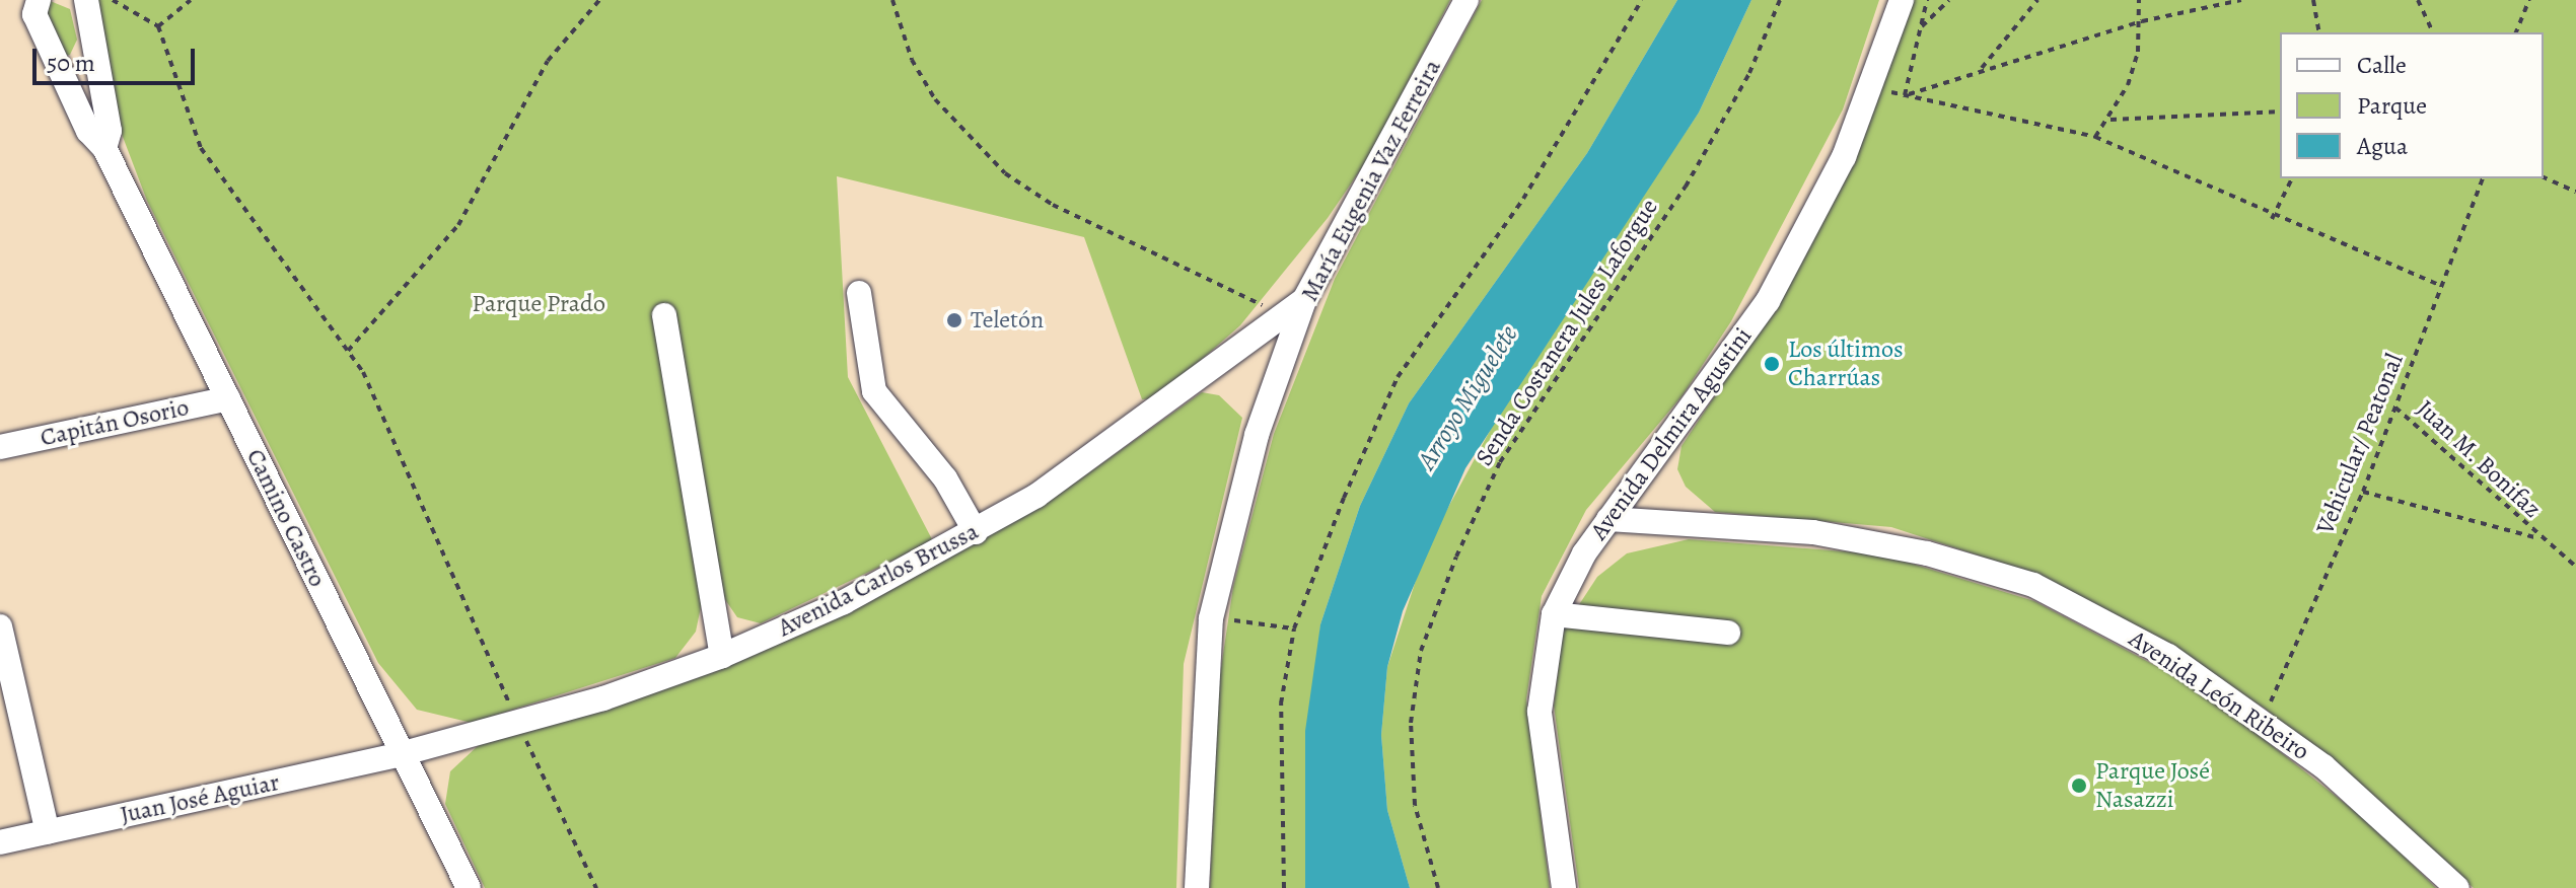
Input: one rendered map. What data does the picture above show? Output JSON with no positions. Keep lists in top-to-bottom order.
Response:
{
  "streets": {
    "street": [
      "María Eugenia Vaz Ferreira",
      "Capitán Osorio",
      "Avenida Delmira Agustini",
      "Camino Castro",
      "Avenida Carlos Brussa",
      "Avenida León Ribeiro",
      "Juan José Aguiar"
    ],
    "path": ["Senda Costanera Jules Laforgue", "Vehicular/ Peatonal", "Juan M. Bonifaz"]
  },
  "crossings": [
    ["María Eugenia Vaz Ferreira", "Avenida Carlos Brussa"],
    ["Capitán Osorio", "Camino Castro"],
    ["Avenida Delmira Agustini", "Avenida León Ribeiro"],
    ["Vehicular/ Peatonal", "Juan M. Bonifaz"],
    ["Vehicular/ Peatonal", "Avenida León Ribeiro"],
    ["Camino Castro", "Avenida Carlos Brussa"],
    ["Camino Castro", "Juan José Aguiar"],
    ["Avenida Carlos Brussa", "Juan José Aguiar"]
  ],
  "water": ["Arroyo Miguelete"],
  "parks": ["Parque Prado"],
  "places": ["Teletón", "Los últimos Charrúas", "Parque José Nasazzi"],
  "legend": ["Calle", "Parque", "Agua"],
  "scale_bar": "50 m"
}
